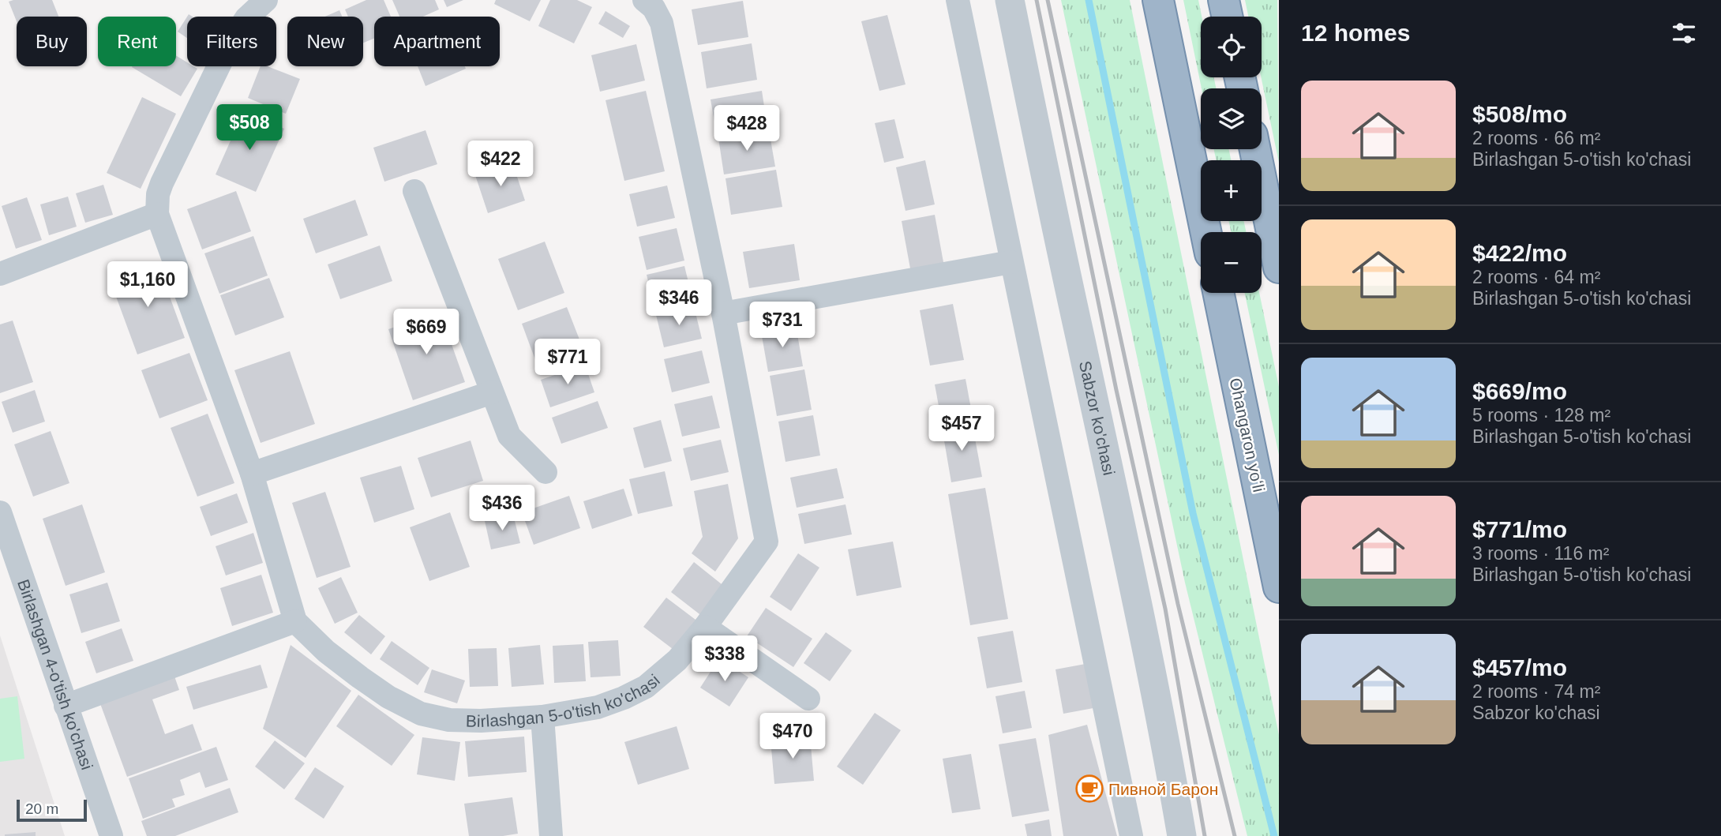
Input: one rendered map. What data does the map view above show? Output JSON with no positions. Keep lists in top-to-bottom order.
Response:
{
  "streets": {
    "highway": ["Ohangaron yoʻli"],
    "street": ["Sabzor ko'chasi", "Birlashgan 4-o'tish ko'chasi", "Birlashgan 5-o'tish ko'chasi"]
  },
  "places": {
    "cafe": ["Пивной Барон"]
  },
  "scale_bar": "20 m",
  "page": {
    "heading": "12 homes",
    "map_buttons": ["+", "−"],
    "chip": [
      "Buy",
      "Rent",
      "Filters",
      "New",
      "Apartment"
    ],
    "list": [
      {
        "name": "$508/mo",
        "note": "2 rooms · 66 m² · Birlashgan 5-o'tish ko'chasi"
      },
      {
        "name": "$422/mo",
        "note": "2 rooms · 64 m² · Birlashgan 5-o'tish ko'chasi"
      },
      {
        "name": "$669/mo",
        "note": "5 rooms · 128 m² · Birlashgan 5-o'tish ko'chasi"
      },
      {
        "name": "$771/mo",
        "note": "3 rooms · 116 m² · Birlashgan 5-o'tish ko'chasi"
      },
      {
        "name": "$457/mo",
        "note": "2 rooms · 74 m² · Sabzor ko'chasi"
      }
    ],
    "price": [
      "$508",
      "$428",
      "$422",
      "$1,160",
      "$346",
      "$731",
      "$669",
      "$771",
      "$457",
      "$436",
      "$338",
      "$470"
    ],
    "scale": "20 m"
  }
}
